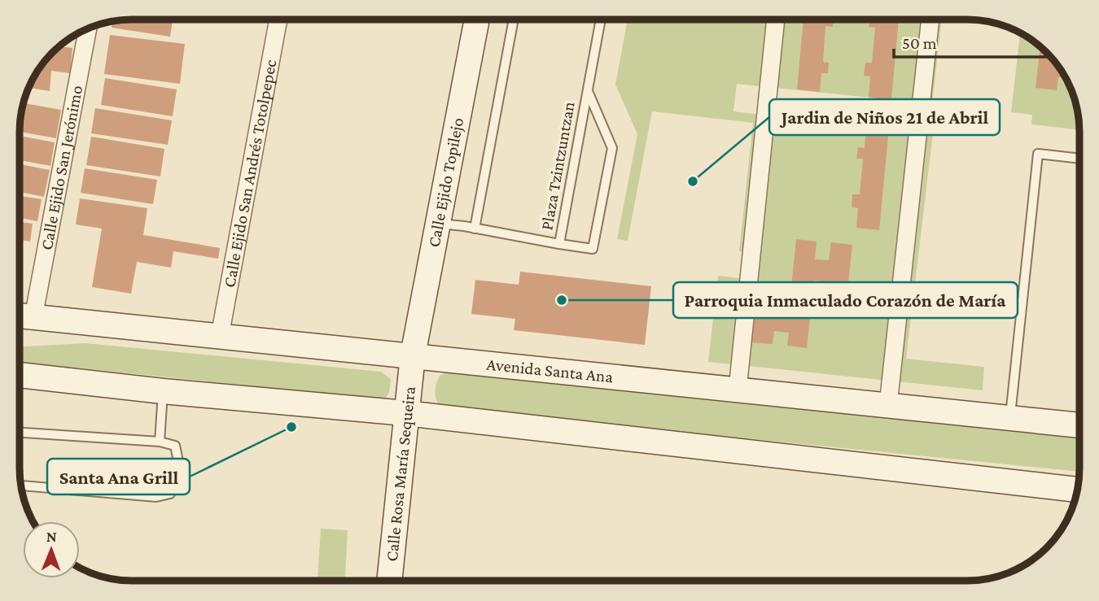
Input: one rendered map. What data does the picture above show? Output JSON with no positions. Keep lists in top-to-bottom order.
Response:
{
  "streets": {
    "main road": ["Calle Ejido Topilejo", "Avenida Santa Ana", "Calle Rosa María Sequeira"],
    "street": ["Calle Ejido San Jerónimo", "Calle Ejido San Andrés Totolpepec"],
    "lane": ["Plaza Tzintzuntzan"]
  },
  "crossings": [
    ["Plaza Tzintzuntzan", "Calle Ejido Topilejo"],
    ["Calle Ejido San Jerónimo", "Avenida Santa Ana"],
    ["Calle Ejido San Andrés Totolpepec", "Avenida Santa Ana"],
    ["Calle Ejido Topilejo", "Avenida Santa Ana"],
    ["Calle Ejido Topilejo", "Calle Rosa María Sequeira"],
    ["Avenida Santa Ana", "Calle Rosa María Sequeira"]
  ],
  "places": ["Jardin de Niños 21 de Abril", "Parroquia Inmaculado Corazón de María", "Santa Ana Grill"],
  "scale_bar": "50 m",
  "north": "top"
}
